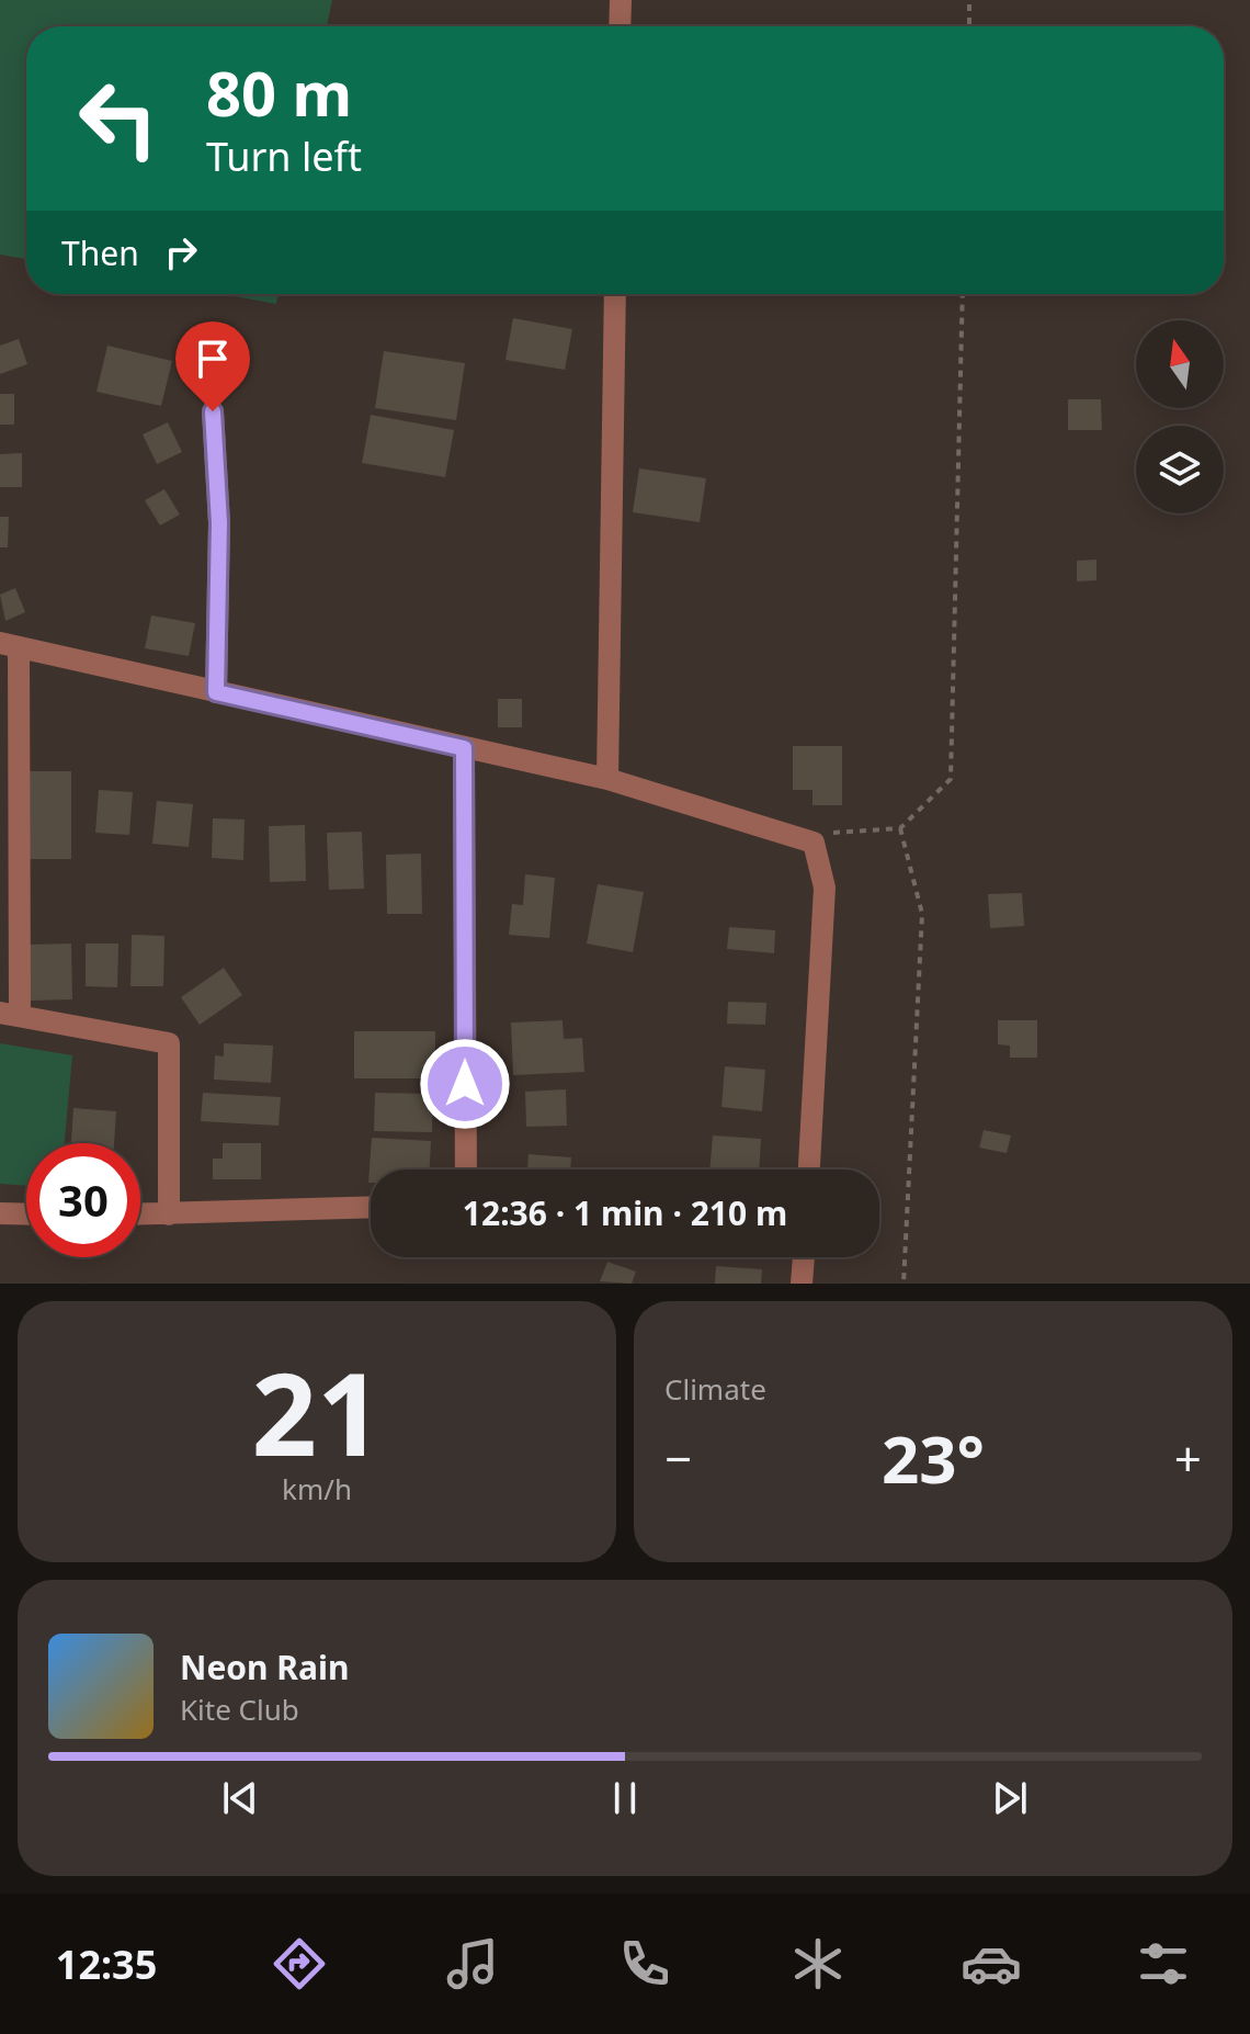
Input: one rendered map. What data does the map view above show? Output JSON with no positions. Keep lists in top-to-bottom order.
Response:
{
  "north": "top",
  "page": {
    "turn": ["80 m", "Turn left"],
    "then": "Then",
    "limit": "30",
    "trip": "12:36 · 1 min · 210 m",
    "tile": [
      ["21", "km/h"],
      "Climate"
    ],
    "heat": ["−", "23°", "+"],
    "song": ["Neon Rain", "Kite Club"],
    "tabs": "12:35"
  }
}
